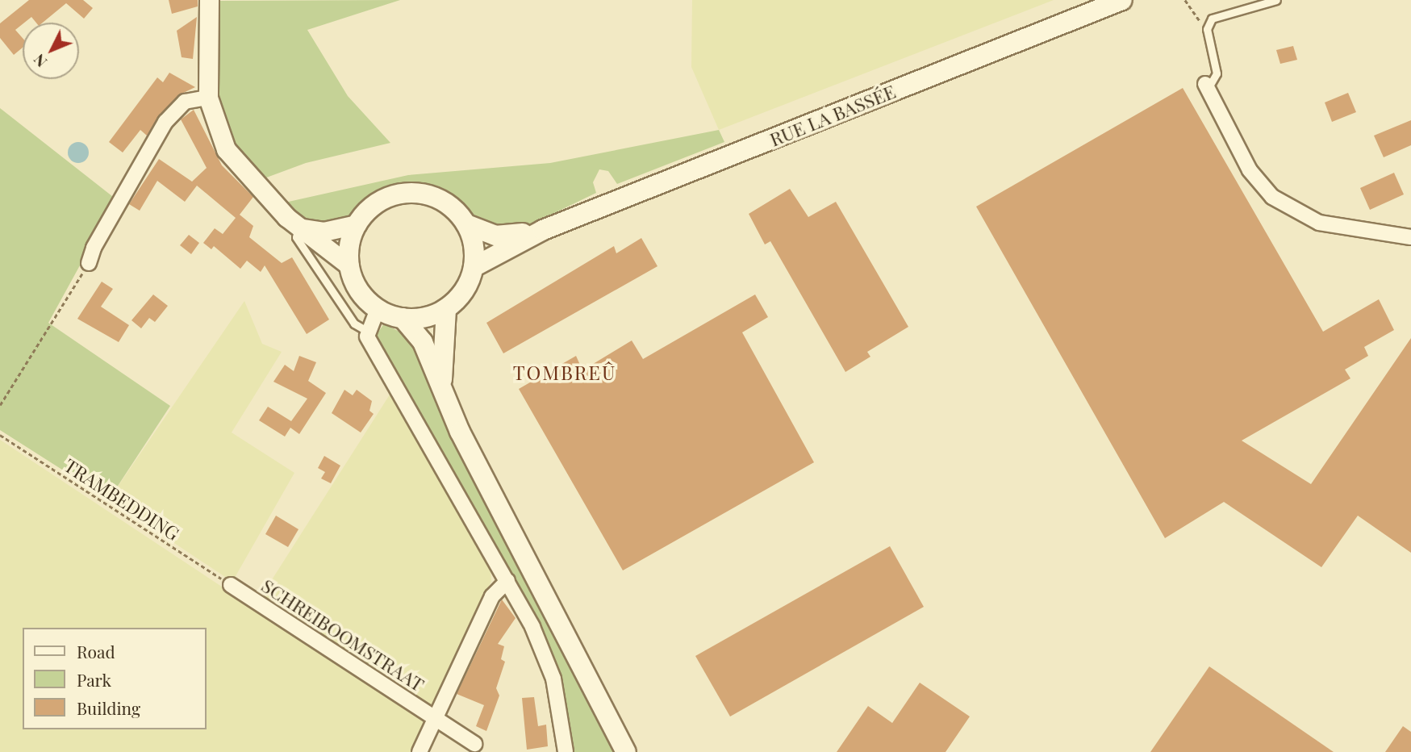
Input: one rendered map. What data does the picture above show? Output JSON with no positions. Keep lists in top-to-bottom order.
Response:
{
  "streets": {
    "main road": ["RUE LA BASSÉE"],
    "street": ["SCHREIBOOMSTRAAT"],
    "path": ["TRAMBEDDING"]
  },
  "crossings": [
    ["TRAMBEDDING", "SCHREIBOOMSTRAAT"]
  ],
  "districts": ["TOMBREÛ"],
  "legend": ["Road", "Park", "Building"],
  "north": "bottom left"
}
